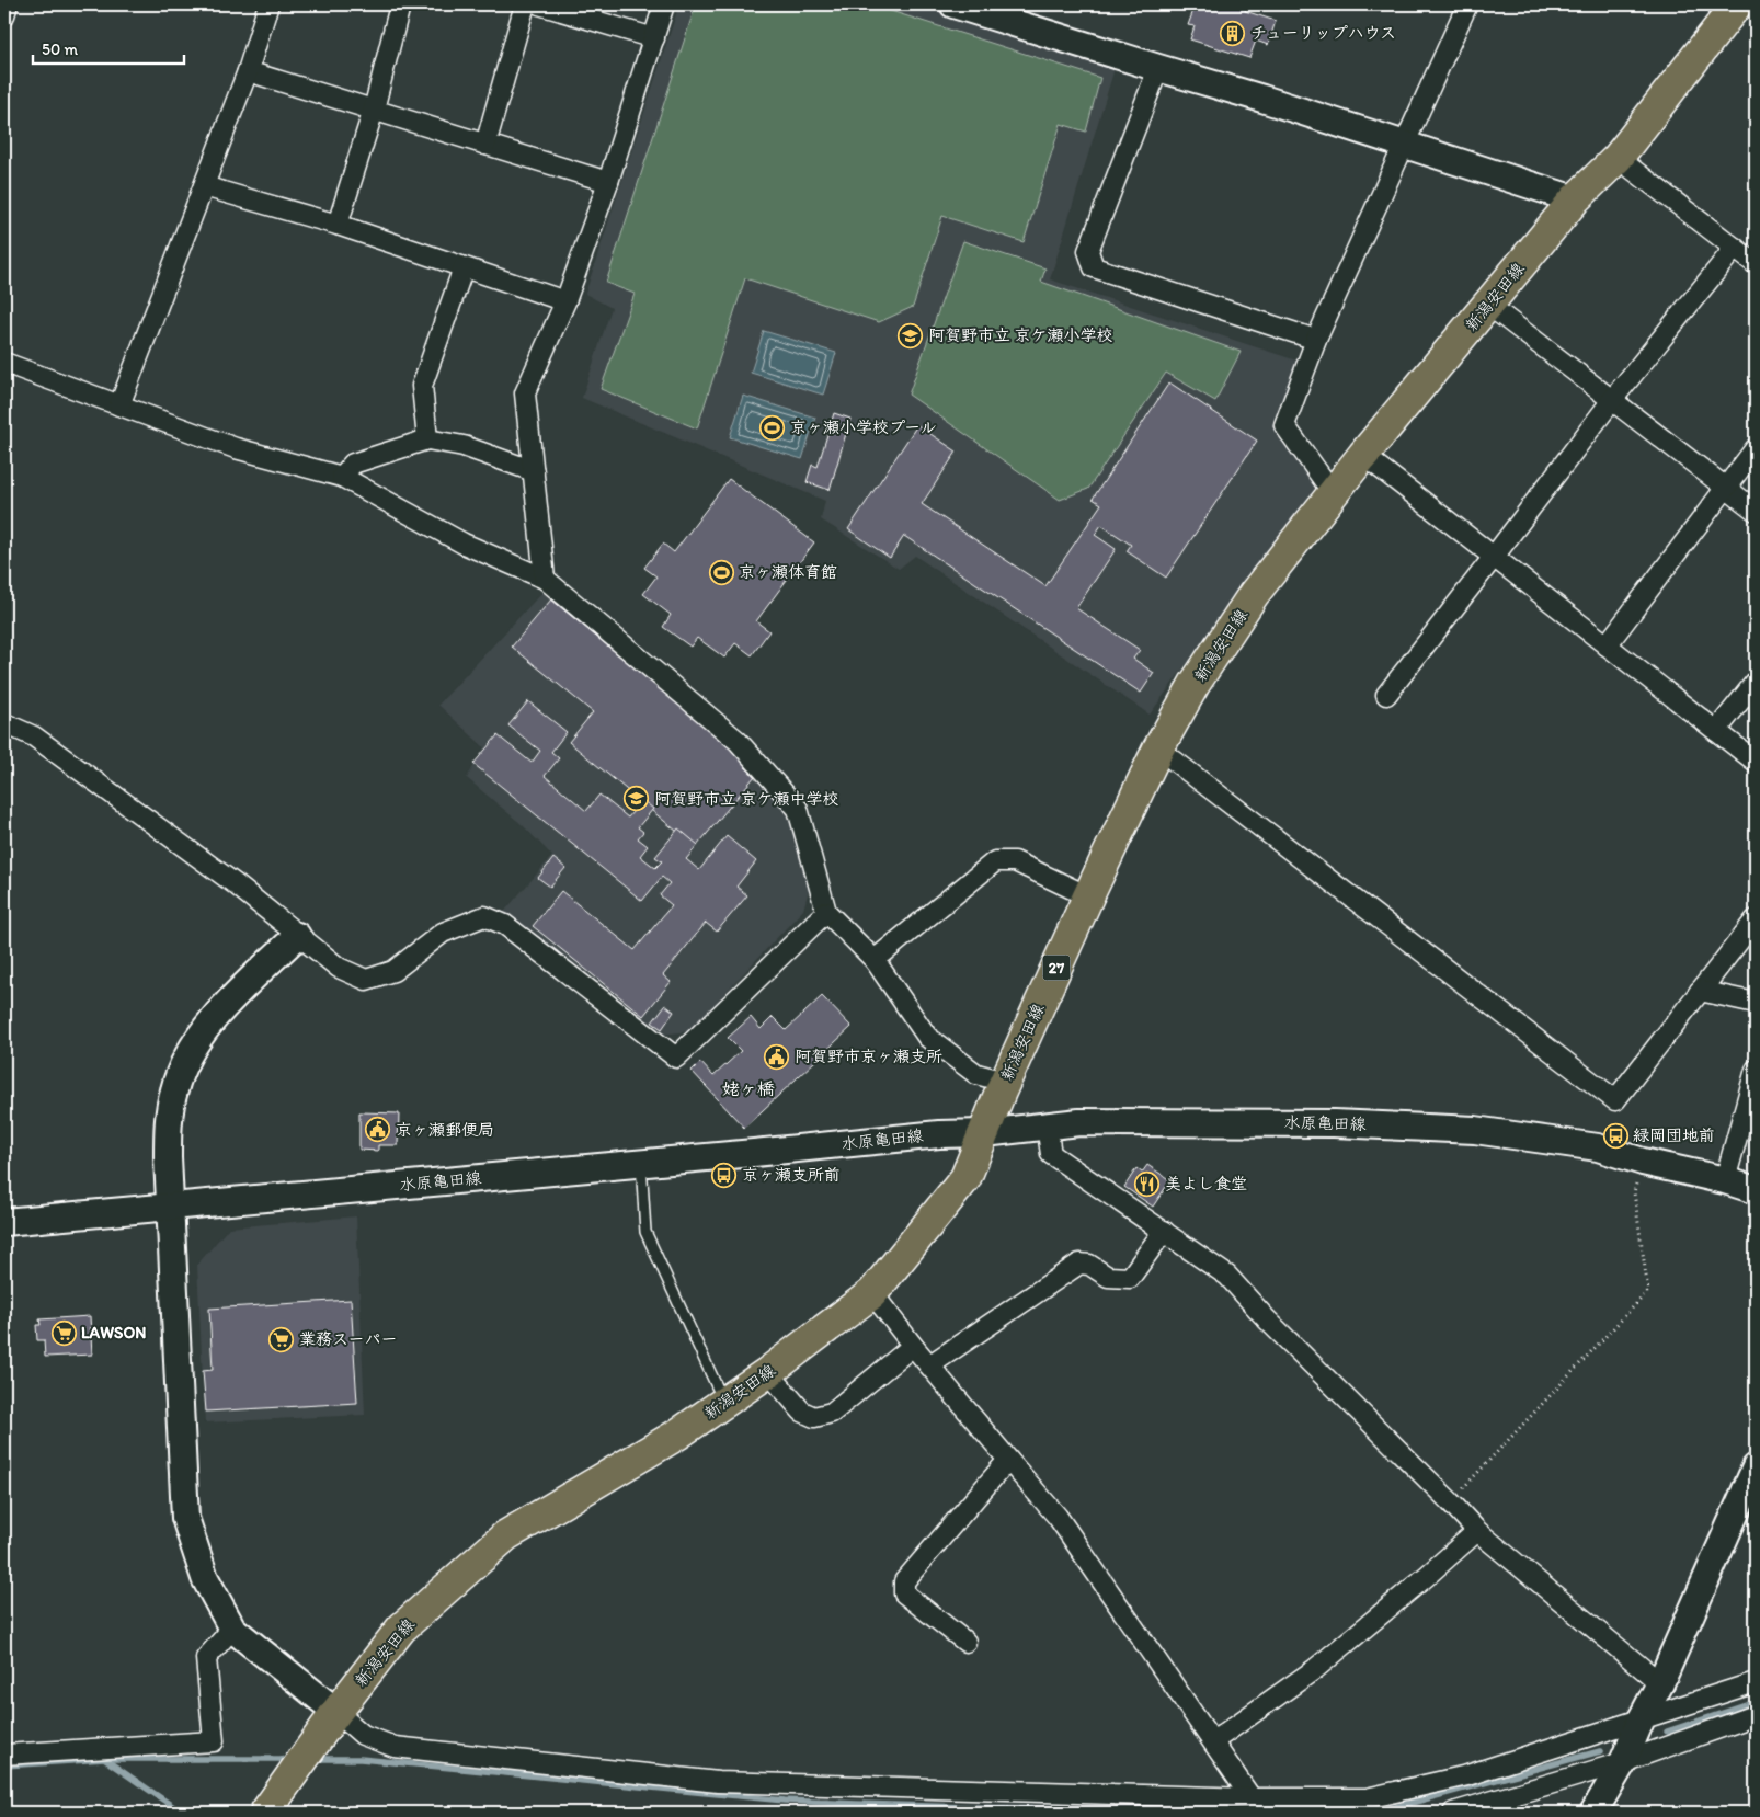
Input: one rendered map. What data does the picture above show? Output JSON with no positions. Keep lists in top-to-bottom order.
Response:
{
  "streets": {
    "main road": ["新潟安田線", "27"],
    "street": ["水原亀田線"]
  },
  "crossings": [
    ["新潟安田線", "水原亀田線"]
  ],
  "districts": ["姥ヶ橋"],
  "places": {
    "building": ["チューリップハウス"],
    "school or university": ["阿賀野市立 京ケ瀬小学校", "阿賀野市立 京ケ瀬中学校"],
    "sports": ["京ヶ瀬小学校プール", "京ヶ瀬体育館"],
    "public building": ["阿賀野市京ヶ瀬支所", "京ヶ瀬郵便局"],
    "bus stop": ["緑岡団地前", "京ヶ瀬支所前"],
    "restaurant": ["美よし食堂"],
    "supermarket": ["LAWSON", "業務スーパー"]
  },
  "scale_bar": "50 m"
}
